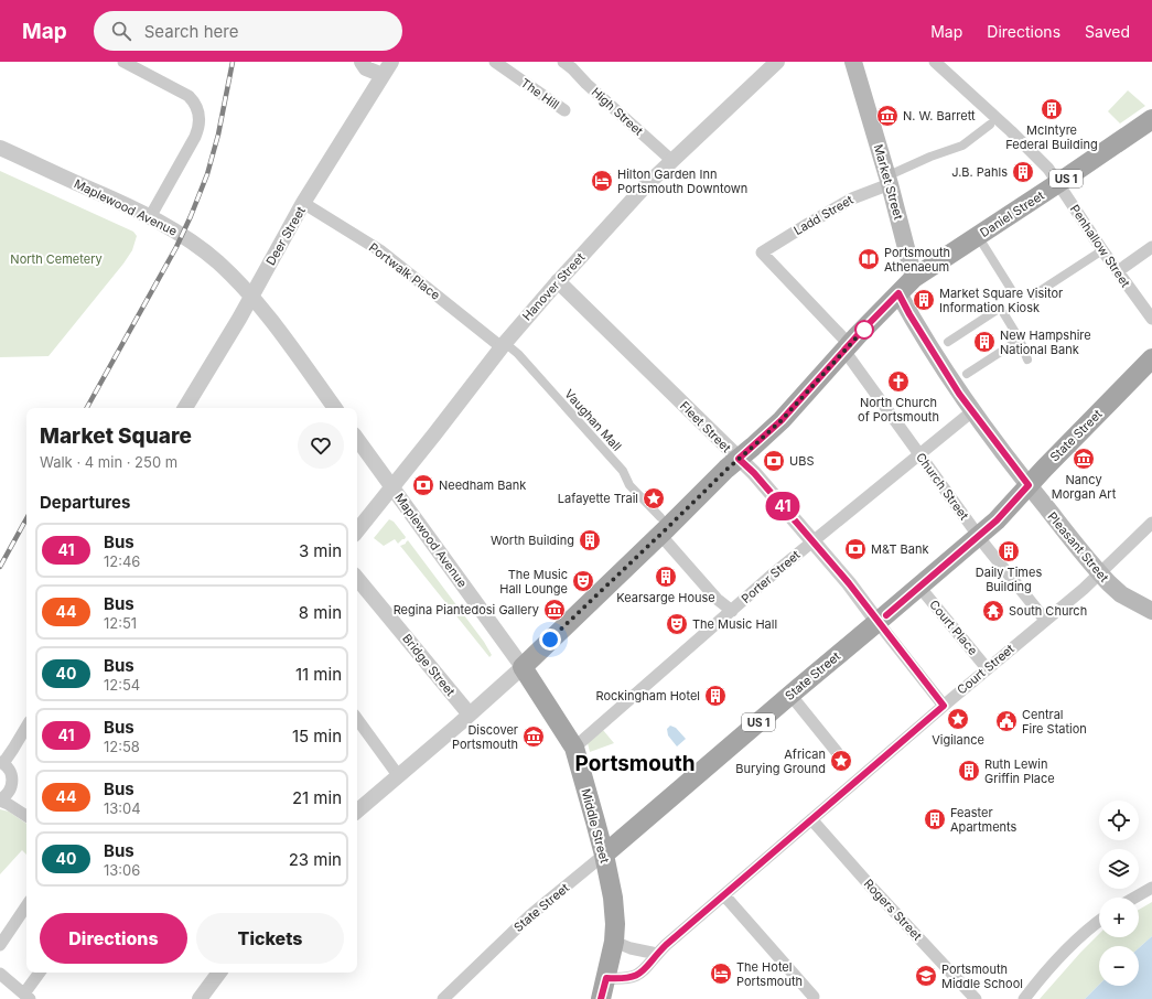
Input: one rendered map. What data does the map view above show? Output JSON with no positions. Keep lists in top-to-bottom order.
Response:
{
  "streets": {
    "main road": [
      "US 1",
      "Market Street",
      "Daniel Street",
      "State Street",
      "Pleasant Street",
      "Middle Street"
    ],
    "street": [
      "The Hill",
      "High Street",
      "Maplewood Avenue",
      "Ladd Street",
      "Deer Street",
      "Penhallow Street",
      "Portwalk Place",
      "Hanover Street",
      "Vaughan Mall",
      "Fleet Street",
      "Church Street",
      "Porter Street",
      "Court Place",
      "Bridge Street",
      "Court Street",
      "Rogers Street"
    ]
  },
  "crossings": [
    ["High Street", "Hanover Street"],
    ["US 1", "Market Street"],
    ["US 1", "Maplewood Avenue"],
    ["US 1", "Daniel Street"],
    ["US 1", "Ladd Street"],
    ["US 1", "Vaughan Mall"],
    ["US 1", "Fleet Street"],
    ["US 1", "Church Street"],
    ["US 1", "Pleasant Street"],
    ["US 1", "Middle Street"],
    ["Market Street", "Daniel Street"],
    ["Market Street", "Ladd Street"],
    ["Maplewood Avenue", "Deer Street"],
    ["Maplewood Avenue", "Hanover Street"],
    ["Maplewood Avenue", "Middle Street"],
    ["Daniel Street", "Penhallow Street"],
    ["Ladd Street", "Church Street"],
    ["Deer Street", "Portwalk Place"],
    ["Portwalk Place", "Hanover Street"],
    ["Portwalk Place", "Vaughan Mall"],
    ["Hanover Street", "Vaughan Mall"],
    ["Hanover Street", "Fleet Street"],
    ["Fleet Street", "State Street"],
    ["Fleet Street", "Porter Street"],
    ["Fleet Street", "Court Street"],
    ["State Street", "Church Street"],
    ["State Street", "Pleasant Street"],
    ["State Street", "Court Place"],
    ["State Street", "Middle Street"],
    ["Church Street", "Porter Street"],
    ["Church Street", "Court Street"],
    ["Pleasant Street", "Porter Street"],
    ["Pleasant Street", "Court Street"],
    ["Porter Street", "Middle Street"],
    ["Court Place", "Court Street"],
    ["Court Street", "Middle Street"],
    ["Court Street", "Rogers Street"]
  ],
  "districts": ["Portsmouth"],
  "parks": ["North Cemetery"],
  "places": {
    "building": [
      "McIntyre Federal Building",
      "J.B. Pahls",
      "Market Square Visitor Information Kiosk",
      "New Hampshire National Bank",
      "Worth Building",
      "Daily Times Building",
      "Kearsarge House",
      "Rockingham Hotel",
      "Ruth Lewin Griffin Place",
      "Feaster Apartments"
    ],
    "museum": [
      "N. W. Barrett",
      "Nancy Morgan Art",
      "Regina Piantedosi Gallery",
      "Discover Portsmouth"
    ],
    "hotel": ["Hilton Garden Inn Portsmouth Downtown", "The Hotel Portsmouth"],
    "library": ["Portsmouth Athenaeum"],
    "church": ["North Church of Portsmouth"],
    "bank": ["UBS", "Needham Bank", "M&T Bank"],
    "place": ["Lafayette Trail", "Vigilance", "African Burying Ground"],
    "theatre": ["The Music Hall Lounge", "The Music Hall"],
    "temple": ["South Church"],
    "public building": ["Central Fire Station"],
    "school or university": ["Portsmouth Middle School"]
  },
  "lines": ["bus line 41"],
  "page": {
    "header": "Map",
    "search": "Search here",
    "nav": ["Map", "Directions", "Saved"],
    "on_map": "41",
    "heading": [
      ["Market Square", "Walk · 4 min · 250 m"],
      "Departures"
    ],
    "list": [
      {
        "mark": "41",
        "name": "Bus",
        "note": "12:46",
        "value": "3 min"
      },
      {
        "mark": "44",
        "name": "Bus",
        "note": "12:51",
        "value": "8 min"
      },
      {
        "mark": "40",
        "name": "Bus",
        "note": "12:54",
        "value": "11 min"
      },
      {
        "mark": "41",
        "name": "Bus",
        "note": "12:58",
        "value": "15 min"
      },
      {
        "mark": "44",
        "name": "Bus",
        "note": "13:04",
        "value": "21 min"
      },
      {
        "mark": "40",
        "name": "Bus",
        "note": "13:06",
        "value": "23 min"
      }
    ],
    "map_buttons": ["+", "−"],
    "buttons": ["Directions", "Tickets"]
  }
}
